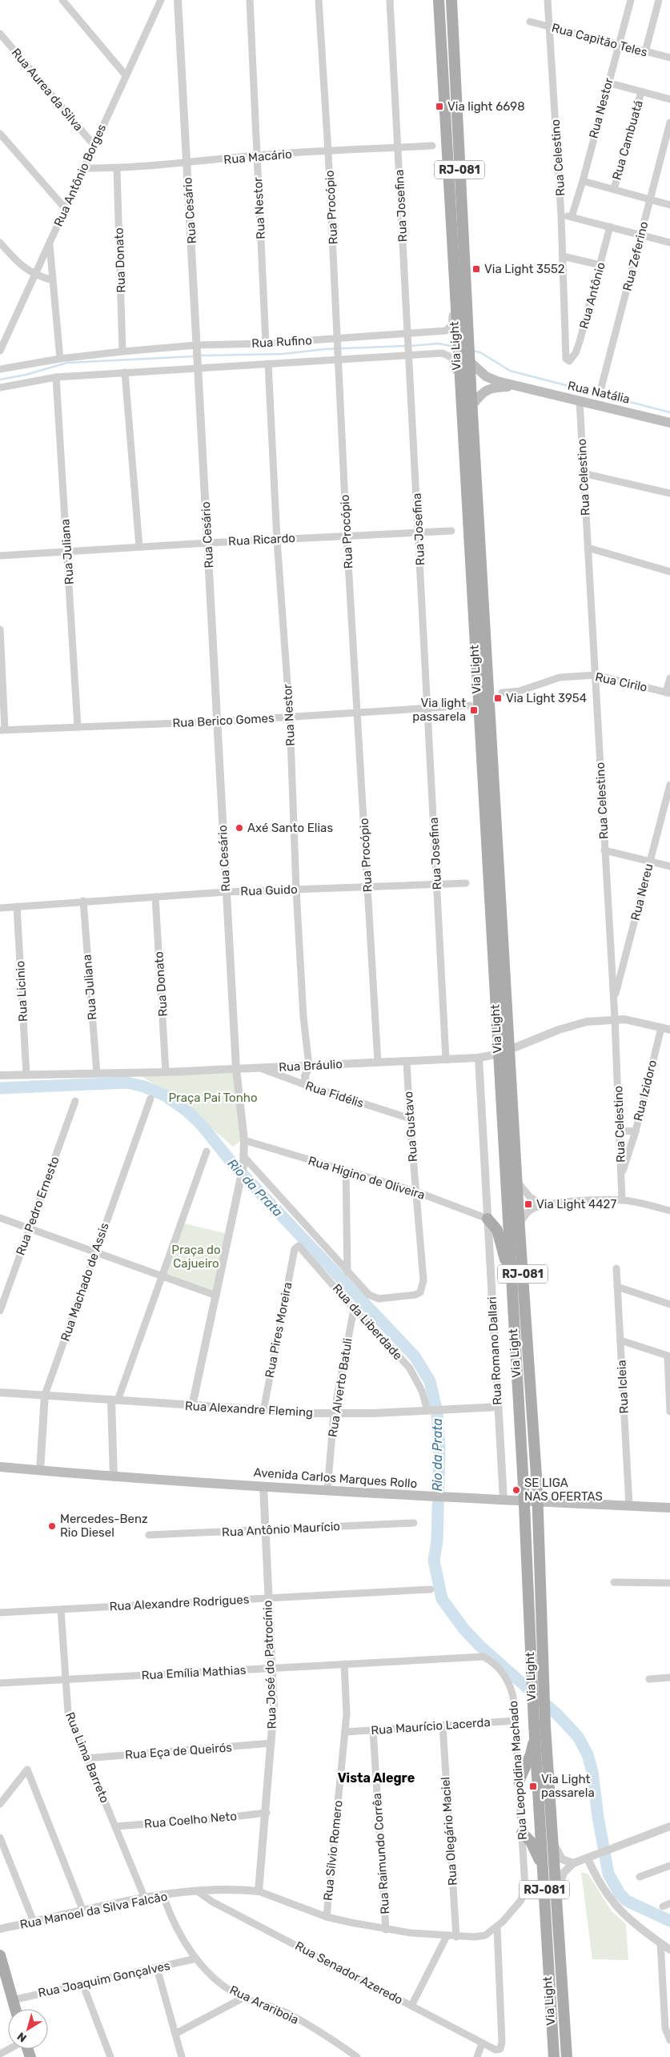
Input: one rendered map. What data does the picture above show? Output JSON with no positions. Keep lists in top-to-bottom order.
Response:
{
  "streets": {
    "main road": [
      "RJ-081",
      "Via Light",
      "Rua Natália",
      "Avenida Carlos Marques Rollo"
    ],
    "street": [
      "Rua Capitão Teles",
      "Rua Aurea da Silva",
      "Rua Nestor",
      "Rua Cambuatá",
      "Rua Macário",
      "Rua Celestino",
      "Rua Antônio Borges",
      "Rua Josefina",
      "Rua Procópio",
      "Rua Cesário",
      "Rua Zeferino",
      "Rua Donato",
      "Rua Antônio",
      "Rua Rufino",
      "Rua Ricardo",
      "Rua Juliana",
      "Rua Cirilo",
      "Rua Berico Gomes",
      "Rua Guido",
      "Rua Nereu",
      "Rua Licinio",
      "Rua Bráulio",
      "Rua Izidoro",
      "Rua Fidélis",
      "Rua Gustavo",
      "Rua Higino de Oliveira",
      "Rua Pedro Ernesto",
      "Rua Machado de Assis",
      "Rua da Liberdade",
      "Rua Pires Moreira",
      "Rua Romano Dallari",
      "Rua Icleia",
      "Rua Alverto Batuli",
      "Rua Alexandre Fleming",
      "Rua Antônio Maurício",
      "Rua Alexandre Rodrigues",
      "Rua José do Patrocínio",
      "Rua Emília Mathias",
      "Rua Maurício Lacerda",
      "Rua Eça de Queirós",
      "Rua Lima Barreto",
      "Rua Leopoldina Machado",
      "Rua Coelho Neto",
      "Rua Olegário Maciel",
      "Rua Sílvio Romero",
      "Rua Raimundo Corrêa",
      "Rua Manoel da Silva Falcão",
      "Rua Senador Azeredo",
      "Rua Joaquim Gonçalves",
      "Rua Arariboia"
    ]
  },
  "crossings": [
    ["Rua Capitão Teles", "Rua Nestor"],
    ["Rua Capitão Teles", "Rua Celestino"],
    ["Rua Aurea da Silva", "Rua Antônio Borges"],
    ["Rua Nestor", "Rua Macário"],
    ["Rua Nestor", "Rua Rufino"],
    ["Rua Nestor", "Rua Ricardo"],
    ["Rua Nestor", "Rua Berico Gomes"],
    ["Rua Nestor", "Rua Guido"],
    ["Rua Nestor", "Rua Bráulio"],
    ["Rua Macário", "Rua Antônio Borges"],
    ["Rua Macário", "Rua Josefina"],
    ["Rua Macário", "Rua Procópio"],
    ["Rua Macário", "Rua Cesário"],
    ["Rua Macário", "Rua Donato"],
    ["Rua Celestino", "Rua Antônio"],
    ["Rua Celestino", "Rua Natália"],
    ["Rua Celestino", "Rua Cirilo"],
    ["Rua Celestino", "Rua Nereu"],
    ["Rua Celestino", "Rua Bráulio"],
    ["Rua Celestino", "Rua Izidoro"],
    ["Rua Josefina", "Rua Rufino"],
    ["Rua Josefina", "Rua Ricardo"],
    ["Rua Josefina", "Rua Berico Gomes"],
    ["Rua Josefina", "Rua Guido"],
    ["Rua Josefina", "Rua Bráulio"],
    ["Rua Procópio", "Rua Rufino"],
    ["Rua Procópio", "Rua Ricardo"],
    ["Rua Procópio", "Rua Berico Gomes"],
    ["Rua Procópio", "Rua Guido"],
    ["Rua Procópio", "Rua Bráulio"],
    ["Rua Cesário", "Rua Rufino"],
    ["Rua Cesário", "Rua Ricardo"],
    ["Rua Cesário", "Rua Berico Gomes"],
    ["Rua Cesário", "Rua Guido"],
    ["Rua Cesário", "Rua Bráulio"],
    ["Rua Cesário", "Rua Higino de Oliveira"],
    ["Rua Cesário", "Rua Alexandre Fleming"],
    ["Rua Donato", "Rua Rufino"],
    ["Rua Donato", "Rua Guido"],
    ["Rua Donato", "Rua Bráulio"],
    ["Rua Rufino", "Via Light"],
    ["Rua Rufino", "Rua Juliana"],
    ["Via Light", "Rua Natália"],
    ["Rua Ricardo", "Rua Juliana"],
    ["Rua Juliana", "Rua Berico Gomes"],
    ["Rua Juliana", "Rua Guido"],
    ["Rua Juliana", "Rua Bráulio"],
    ["Rua Guido", "Rua Licinio"],
    ["Rua Licinio", "Rua Bráulio"],
    ["Rua Bráulio", "Rua Izidoro"],
    ["Rua Bráulio", "Rua Fidélis"],
    ["Rua Bráulio", "Rua Gustavo"],
    ["Rua Bráulio", "Rua Romano Dallari"],
    ["Rua Fidélis", "Rua Gustavo"],
    ["Rua Gustavo", "Rua Higino de Oliveira"],
    ["Rua Higino de Oliveira", "Rua Romano Dallari"],
    ["Rua Machado de Assis", "Rua Alexandre Fleming"],
    ["Rua Machado de Assis", "Avenida Carlos Marques Rollo"],
    ["Rua da Liberdade", "Rua Pires Moreira"],
    ["Rua da Liberdade", "Rua Alverto Batuli"],
    ["Rua da Liberdade", "Rua Alexandre Fleming"],
    ["Rua Pires Moreira", "Rua Alexandre Fleming"],
    ["Rua Romano Dallari", "Rua Alexandre Fleming"],
    ["Rua Romano Dallari", "Avenida Carlos Marques Rollo"],
    ["Rua Icleia", "Avenida Carlos Marques Rollo"],
    ["Rua Alverto Batuli", "Rua Alexandre Fleming"],
    ["Rua Alverto Batuli", "Avenida Carlos Marques Rollo"],
    ["Avenida Carlos Marques Rollo", "Rua José do Patrocínio"],
    ["Rua Antônio Maurício", "Rua José do Patrocínio"],
    ["Rua Alexandre Rodrigues", "Rua José do Patrocínio"],
    ["Rua Alexandre Rodrigues", "Rua Lima Barreto"],
    ["Rua José do Patrocínio", "Rua Emília Mathias"],
    ["Rua José do Patrocínio", "Rua Eça de Queirós"],
    ["Rua José do Patrocínio", "Rua Coelho Neto"],
    ["Rua José do Patrocínio", "Rua Manoel da Silva Falcão"],
    ["Rua Emília Mathias", "Rua Lima Barreto"],
    ["Rua Emília Mathias", "Rua Leopoldina Machado"],
    ["Rua Emília Mathias", "Rua Sílvio Romero"],
    ["Rua Maurício Lacerda", "Rua Leopoldina Machado"],
    ["Rua Maurício Lacerda", "Rua Olegário Maciel"],
    ["Rua Maurício Lacerda", "Rua Sílvio Romero"],
    ["Rua Maurício Lacerda", "Rua Raimundo Corrêa"],
    ["Rua Eça de Queirós", "Rua Lima Barreto"],
    ["Rua Lima Barreto", "Rua Coelho Neto"],
    ["Rua Lima Barreto", "Rua Manoel da Silva Falcão"],
    ["Rua Leopoldina Machado", "Rua Manoel da Silva Falcão"],
    ["Rua Olegário Maciel", "Rua Manoel da Silva Falcão"],
    ["Rua Sílvio Romero", "Rua Manoel da Silva Falcão"],
    ["Rua Raimundo Corrêa", "Rua Manoel da Silva Falcão"],
    ["Rua Manoel da Silva Falcão", "Rua Senador Azeredo"],
    ["Rua Manoel da Silva Falcão", "Rua Arariboia"],
    ["Rua Joaquim Gonçalves", "Rua Arariboia"]
  ],
  "districts": ["Vista Alegre"],
  "water": ["Rio da Prata"],
  "parks": ["Praça Pai Tonho", "Praça do Cajueiro"],
  "places": {
    "transit": [
      "Via light 6698",
      "Via Light 3552",
      "Via Light 3954",
      "Via light passarela",
      "Via Light 4427",
      "Via Light passarela"
    ],
    "other": ["Axé Santo Elias", "SE LIGA NAS OFERTAS", "Mercedes-Benz Rio Diesel"]
  },
  "north": "bottom left"
}
